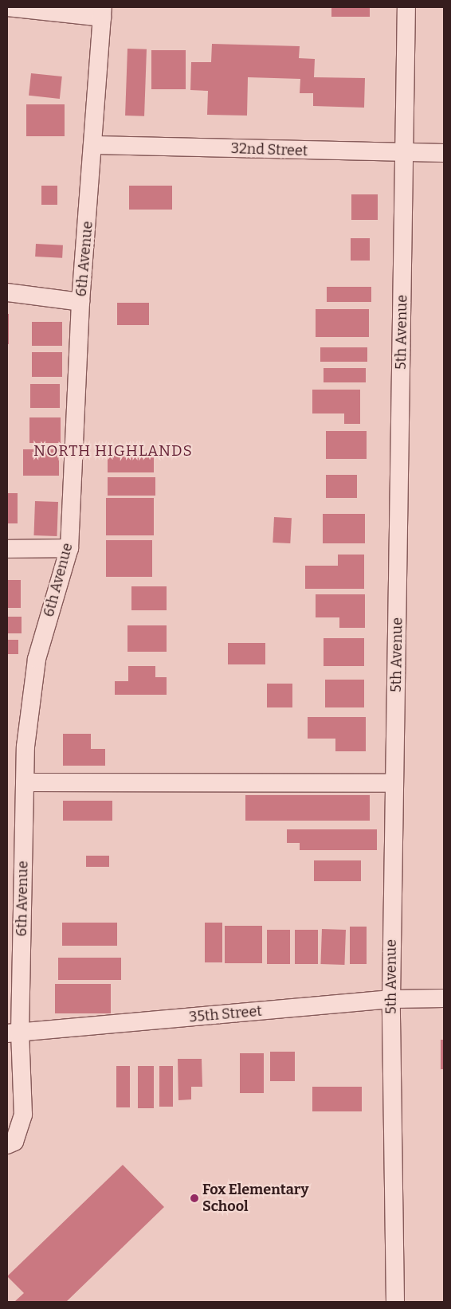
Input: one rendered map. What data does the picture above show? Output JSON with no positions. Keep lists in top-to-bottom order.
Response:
{
  "streets": {
    "street": [
      "32nd Street",
      "6th Avenue",
      "5th Avenue",
      "35th Street"
    ]
  },
  "crossings": [
    ["32nd Street", "6th Avenue"],
    ["32nd Street", "5th Avenue"],
    ["6th Avenue", "35th Street"],
    ["5th Avenue", "35th Street"]
  ],
  "districts": ["NORTH HIGHLANDS"],
  "places": ["Fox Elementary School"]
}
